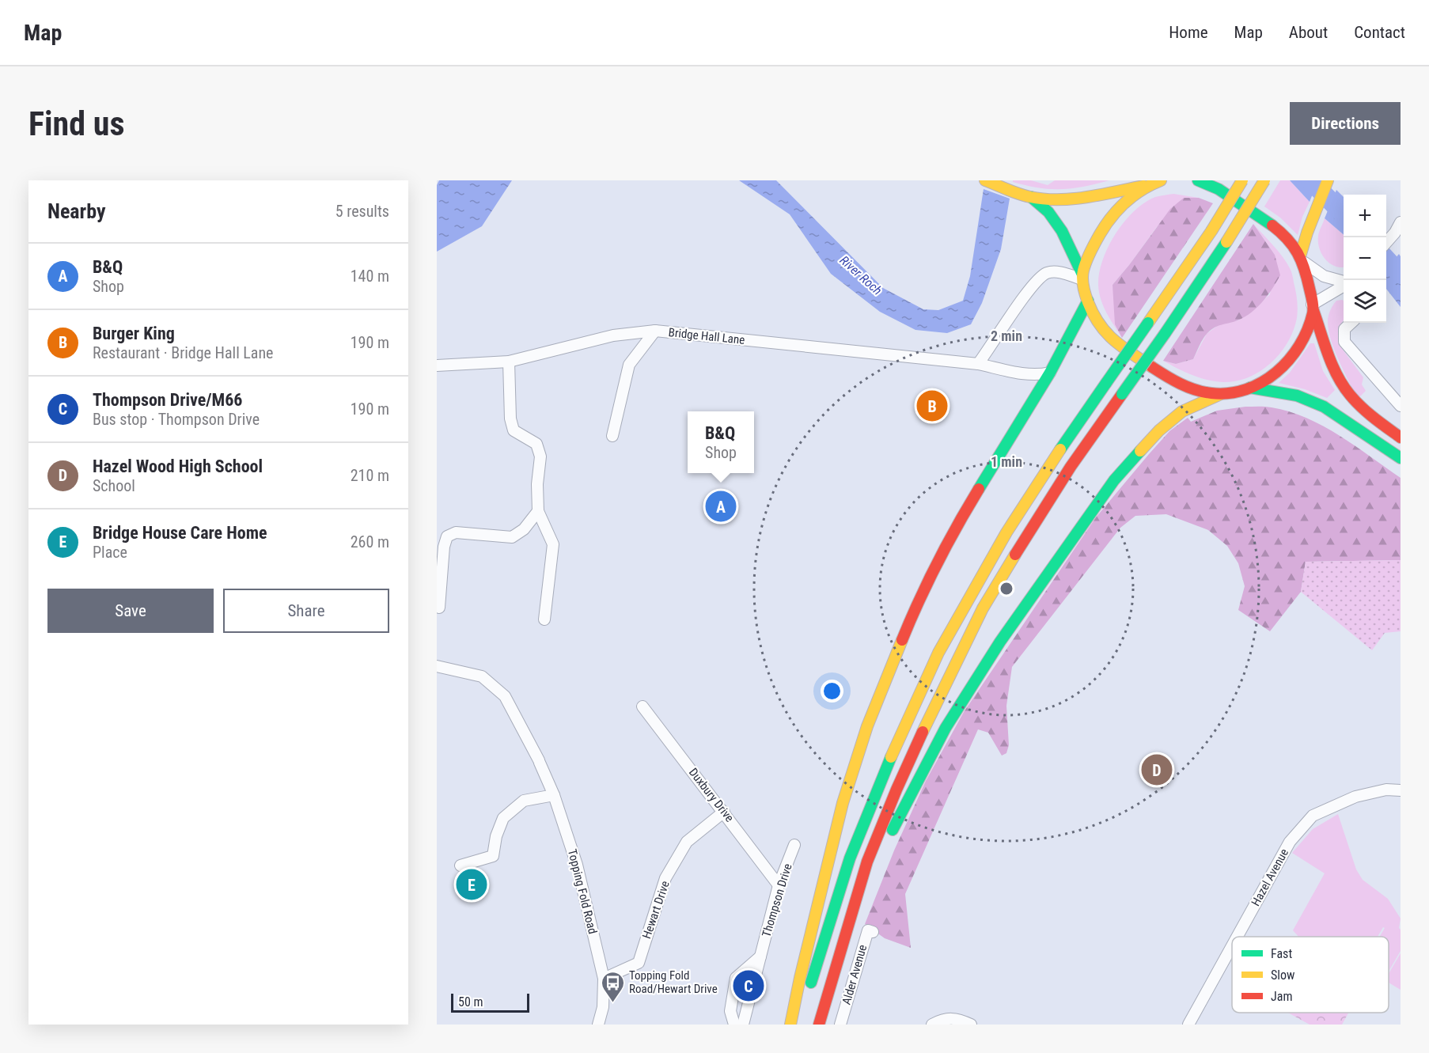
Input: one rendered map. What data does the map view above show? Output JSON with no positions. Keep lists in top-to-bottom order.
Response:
{
  "streets": {
    "street": [
      "Bridge Hall Lane",
      "Duxbury Drive",
      "Hazel Avenue",
      "Topping Fold Road",
      "Thompson Drive",
      "Hewart Drive",
      "Alder Avenue"
    ]
  },
  "crossings": [
    ["Duxbury Drive", "Thompson Drive"],
    ["Duxbury Drive", "Hewart Drive"],
    ["Topping Fold Road", "Hewart Drive"]
  ],
  "water": ["River Roch"],
  "places": {
    "bus stop": ["Topping Fold Road/Hewart Drive"]
  },
  "legend": ["Fast", "Slow", "Jam"],
  "scale_bar": "50 m",
  "page": {
    "header": "Map",
    "nav": [
      "Home",
      "Map",
      "About",
      "Contact"
    ],
    "buttons": [
      "Directions",
      ["Save", "Share"]
    ],
    "title": "Find us",
    "heading": ["Nearby", "5 results"],
    "map_buttons": ["+", "−"],
    "list": [
      {
        "mark": "A",
        "name": "B&Q",
        "note": "Shop",
        "value": "140 m"
      },
      {
        "mark": "B",
        "name": "Burger King",
        "note": "Restaurant · Bridge Hall Lane",
        "value": "190 m"
      },
      {
        "mark": "C",
        "name": "Thompson Drive/M66",
        "note": "Bus stop · Thompson Drive",
        "value": "190 m"
      },
      {
        "mark": "D",
        "name": "Hazel Wood High School",
        "note": "School",
        "value": "210 m"
      },
      {
        "mark": "E",
        "name": "Bridge House Care Home",
        "note": "Place",
        "value": "260 m"
      }
    ],
    "pins": [
      "B",
      "A",
      "D",
      "E",
      "C"
    ],
    "popup": ["B&Q", "Shop"],
    "scale": "50 m"
  },
  "rings": ["2 min", "1 min"]
}
